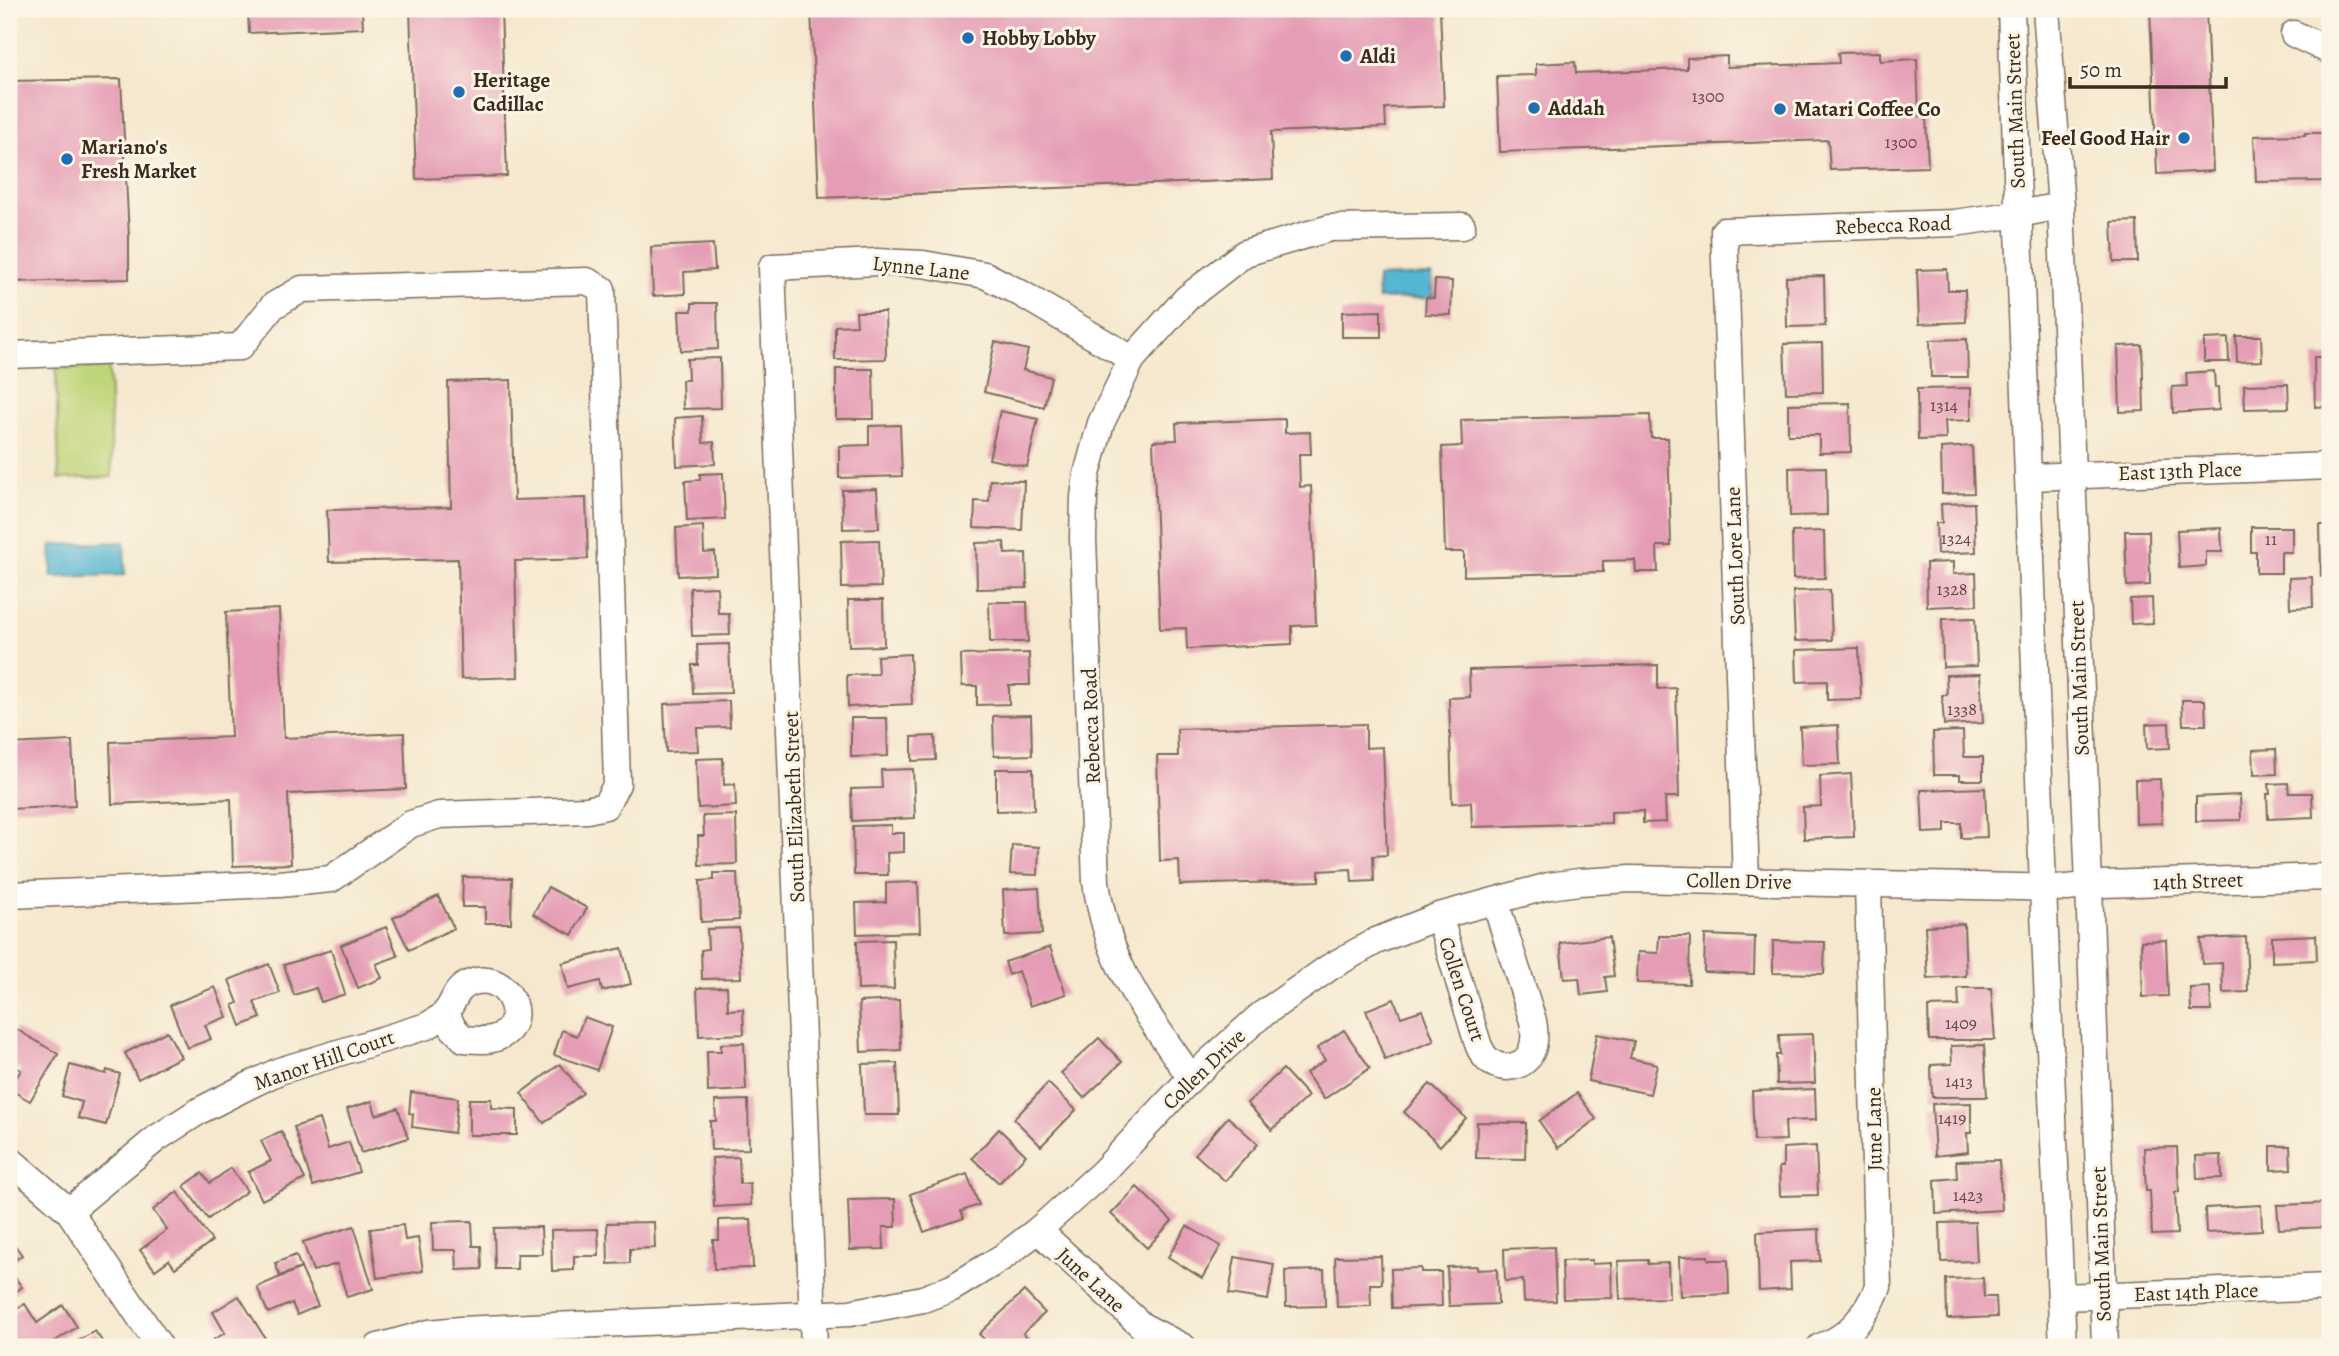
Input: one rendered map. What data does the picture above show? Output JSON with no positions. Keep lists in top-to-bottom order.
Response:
{
  "streets": {
    "street": [
      "South Main Street",
      "Rebecca Road",
      "Lynne Lane",
      "East 13th Place",
      "South Lore Lane",
      "South Elizabeth Street",
      "Collen Drive",
      "14th Street",
      "Collen Court",
      "Manor Hill Court",
      "June Lane",
      "East 14th Place"
    ]
  },
  "crossings": [
    ["South Main Street", "Rebecca Road"],
    ["South Main Street", "East 13th Place"],
    ["South Main Street", "Collen Drive"],
    ["South Main Street", "14th Street"],
    ["South Main Street", "East 14th Place"],
    ["Rebecca Road", "Lynne Lane"],
    ["Rebecca Road", "South Lore Lane"],
    ["Rebecca Road", "Collen Drive"],
    ["Lynne Lane", "South Elizabeth Street"],
    ["South Lore Lane", "Collen Drive"],
    ["South Elizabeth Street", "Collen Drive"],
    ["Collen Drive", "14th Street"],
    ["Collen Drive", "Collen Court"],
    ["Collen Drive", "June Lane"]
  ],
  "places": [
    "Hobby Lobby",
    "Aldi",
    "Heritage Cadillac",
    "Addah",
    "Matari Coffee Co",
    "Feel Good Hair",
    "Mariano's Fresh Market"
  ],
  "house_numbers": [
    "1300",
    "1300",
    "1314",
    "1324",
    "11",
    "1328",
    "1338",
    "1409",
    "1413",
    "1419",
    "1423"
  ],
  "scale_bar": "50 m"
}
